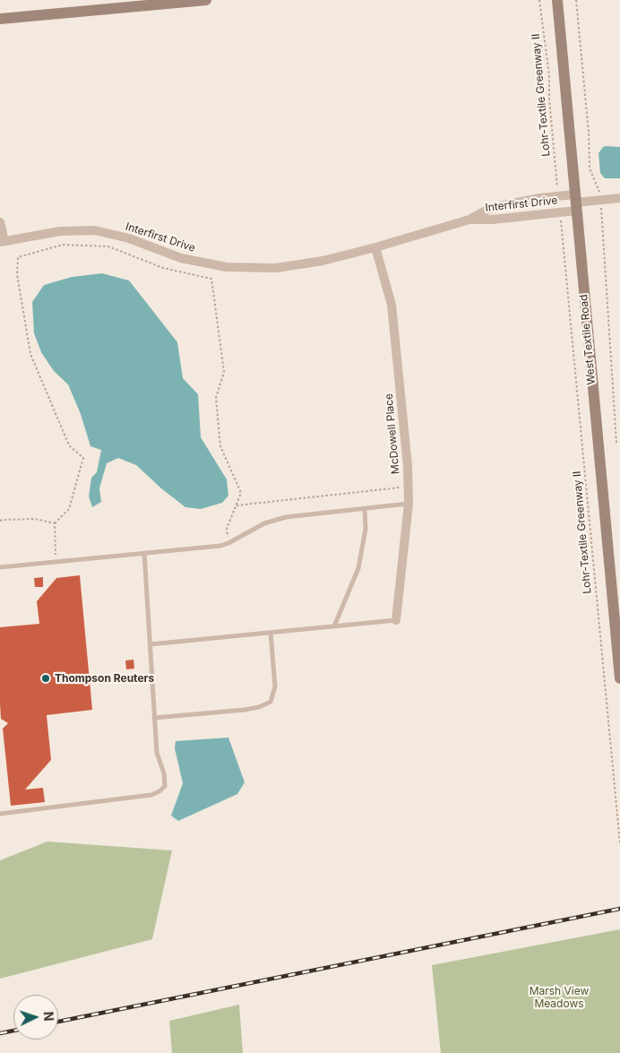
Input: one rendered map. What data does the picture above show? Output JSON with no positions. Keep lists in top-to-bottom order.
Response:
{
  "streets": {
    "main road": ["West Textile Road"],
    "street": ["Interfirst Drive", "McDowell Place"],
    "path": ["Lohr-Textile Greenway II"]
  },
  "crossings": [
    ["Interfirst Drive", "West Textile Road"],
    ["Interfirst Drive", "McDowell Place"]
  ],
  "parks": ["Marsh View Meadows"],
  "places": ["Thompson Reuters"],
  "north": "right"
}
